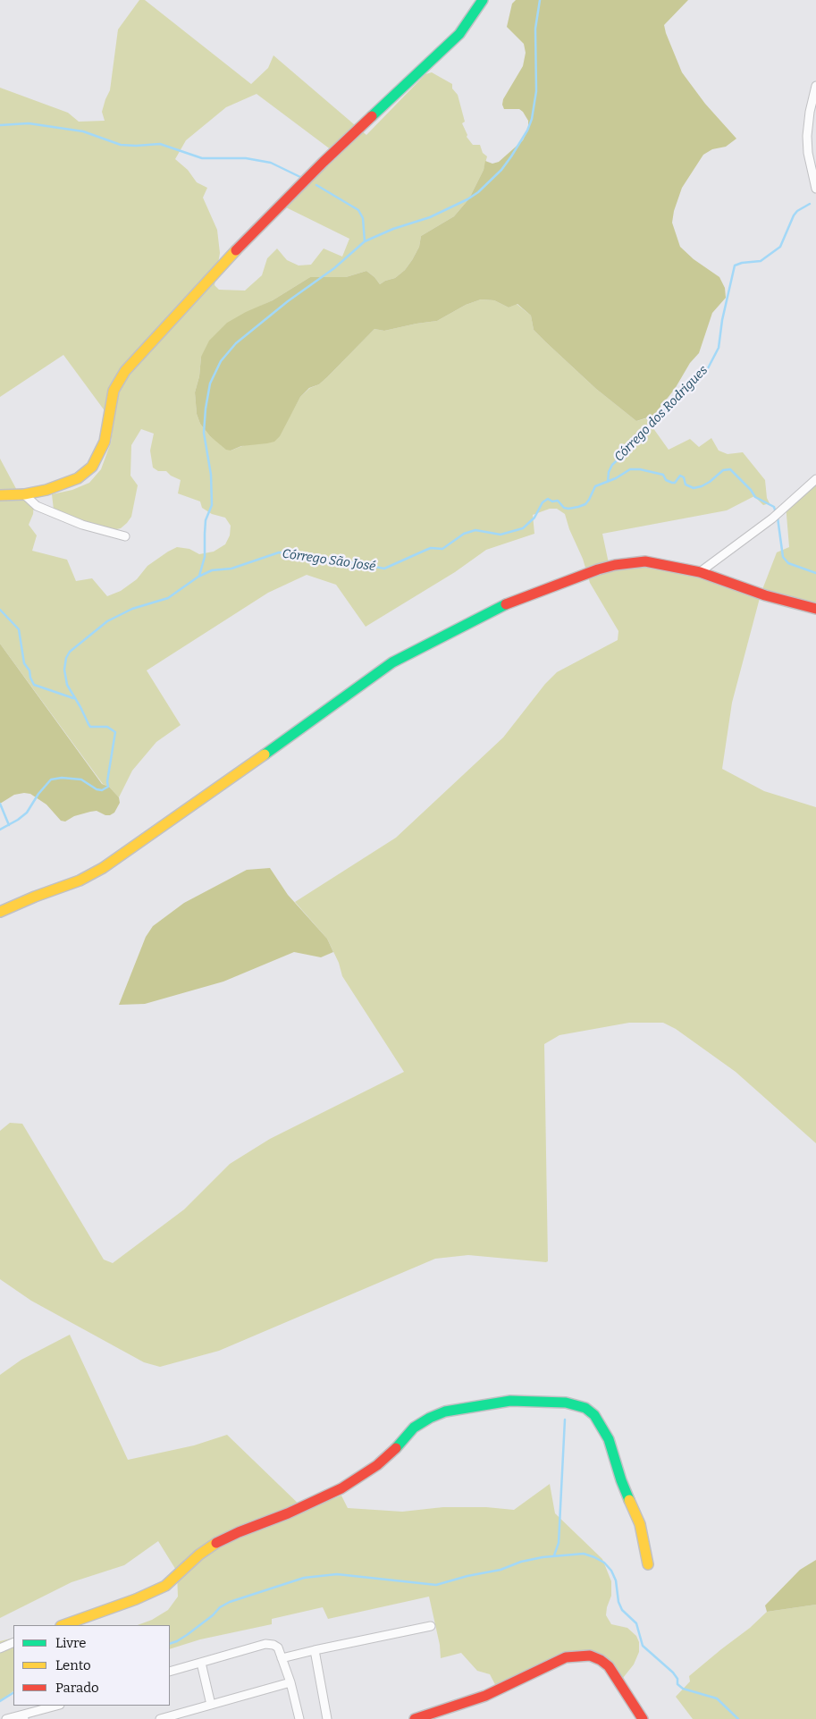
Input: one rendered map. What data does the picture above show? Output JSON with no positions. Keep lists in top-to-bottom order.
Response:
{
  "water": ["Córrego dos Rodrigues", "Córrego São José"],
  "legend": ["Livre", "Lento", "Parado"]
}
